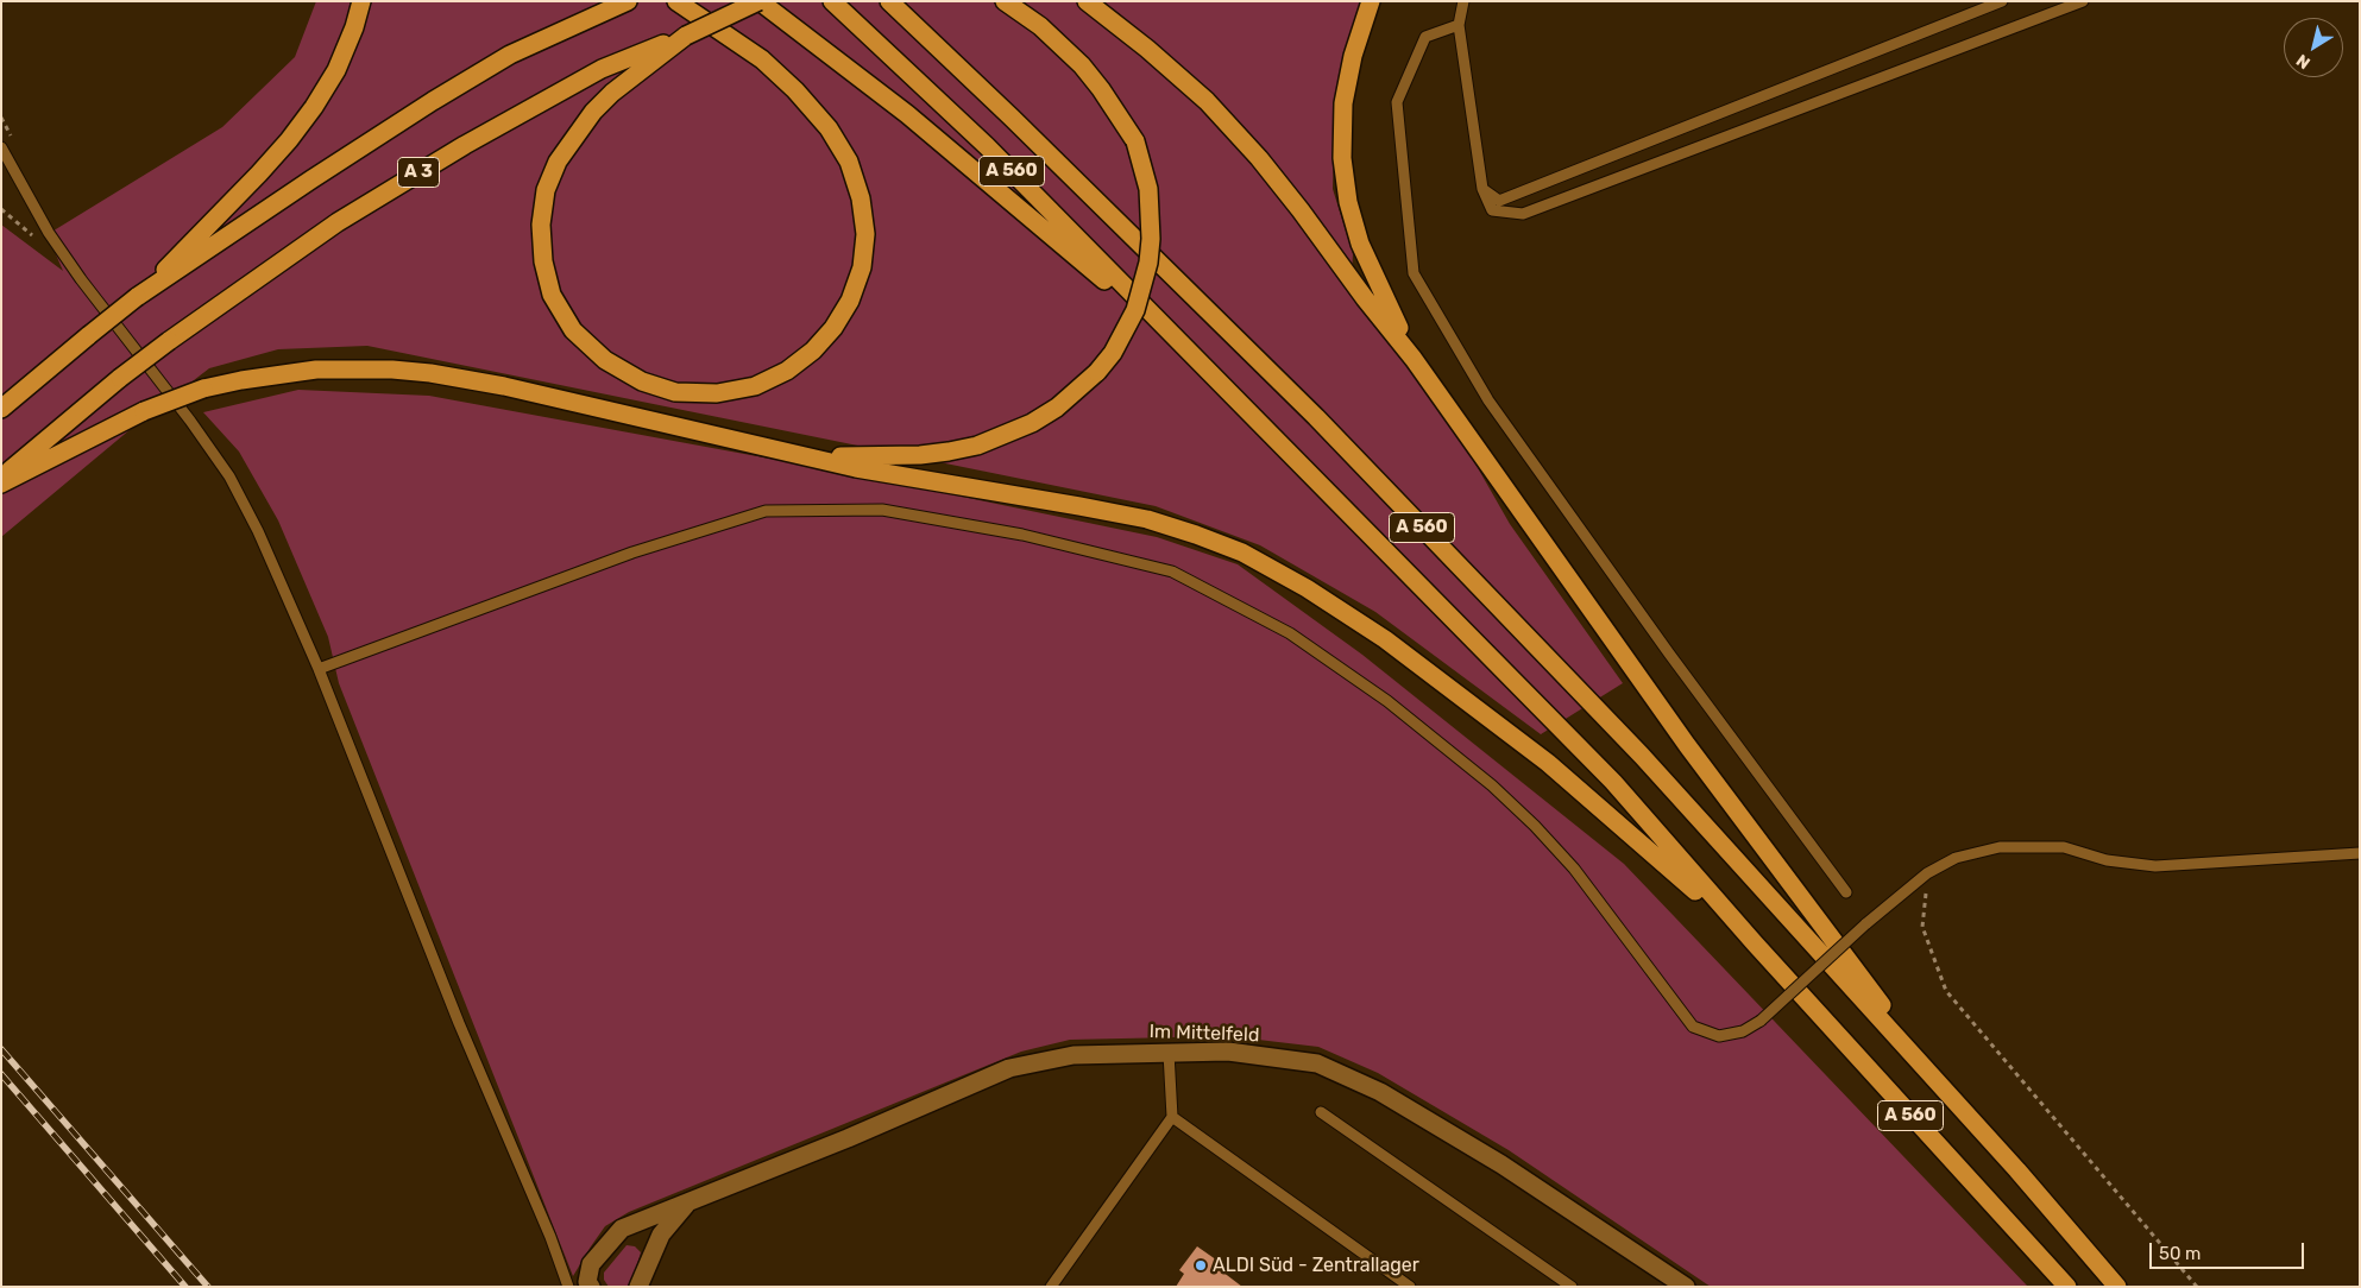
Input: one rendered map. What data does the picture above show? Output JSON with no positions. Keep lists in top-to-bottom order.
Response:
{
  "streets": {
    "highway": ["A 560", "A 3"],
    "street": ["Im Mittelfeld"]
  },
  "places": ["ALDI Süd - Zentrallager"],
  "scale_bar": "50 m",
  "north": "bottom left"
}
